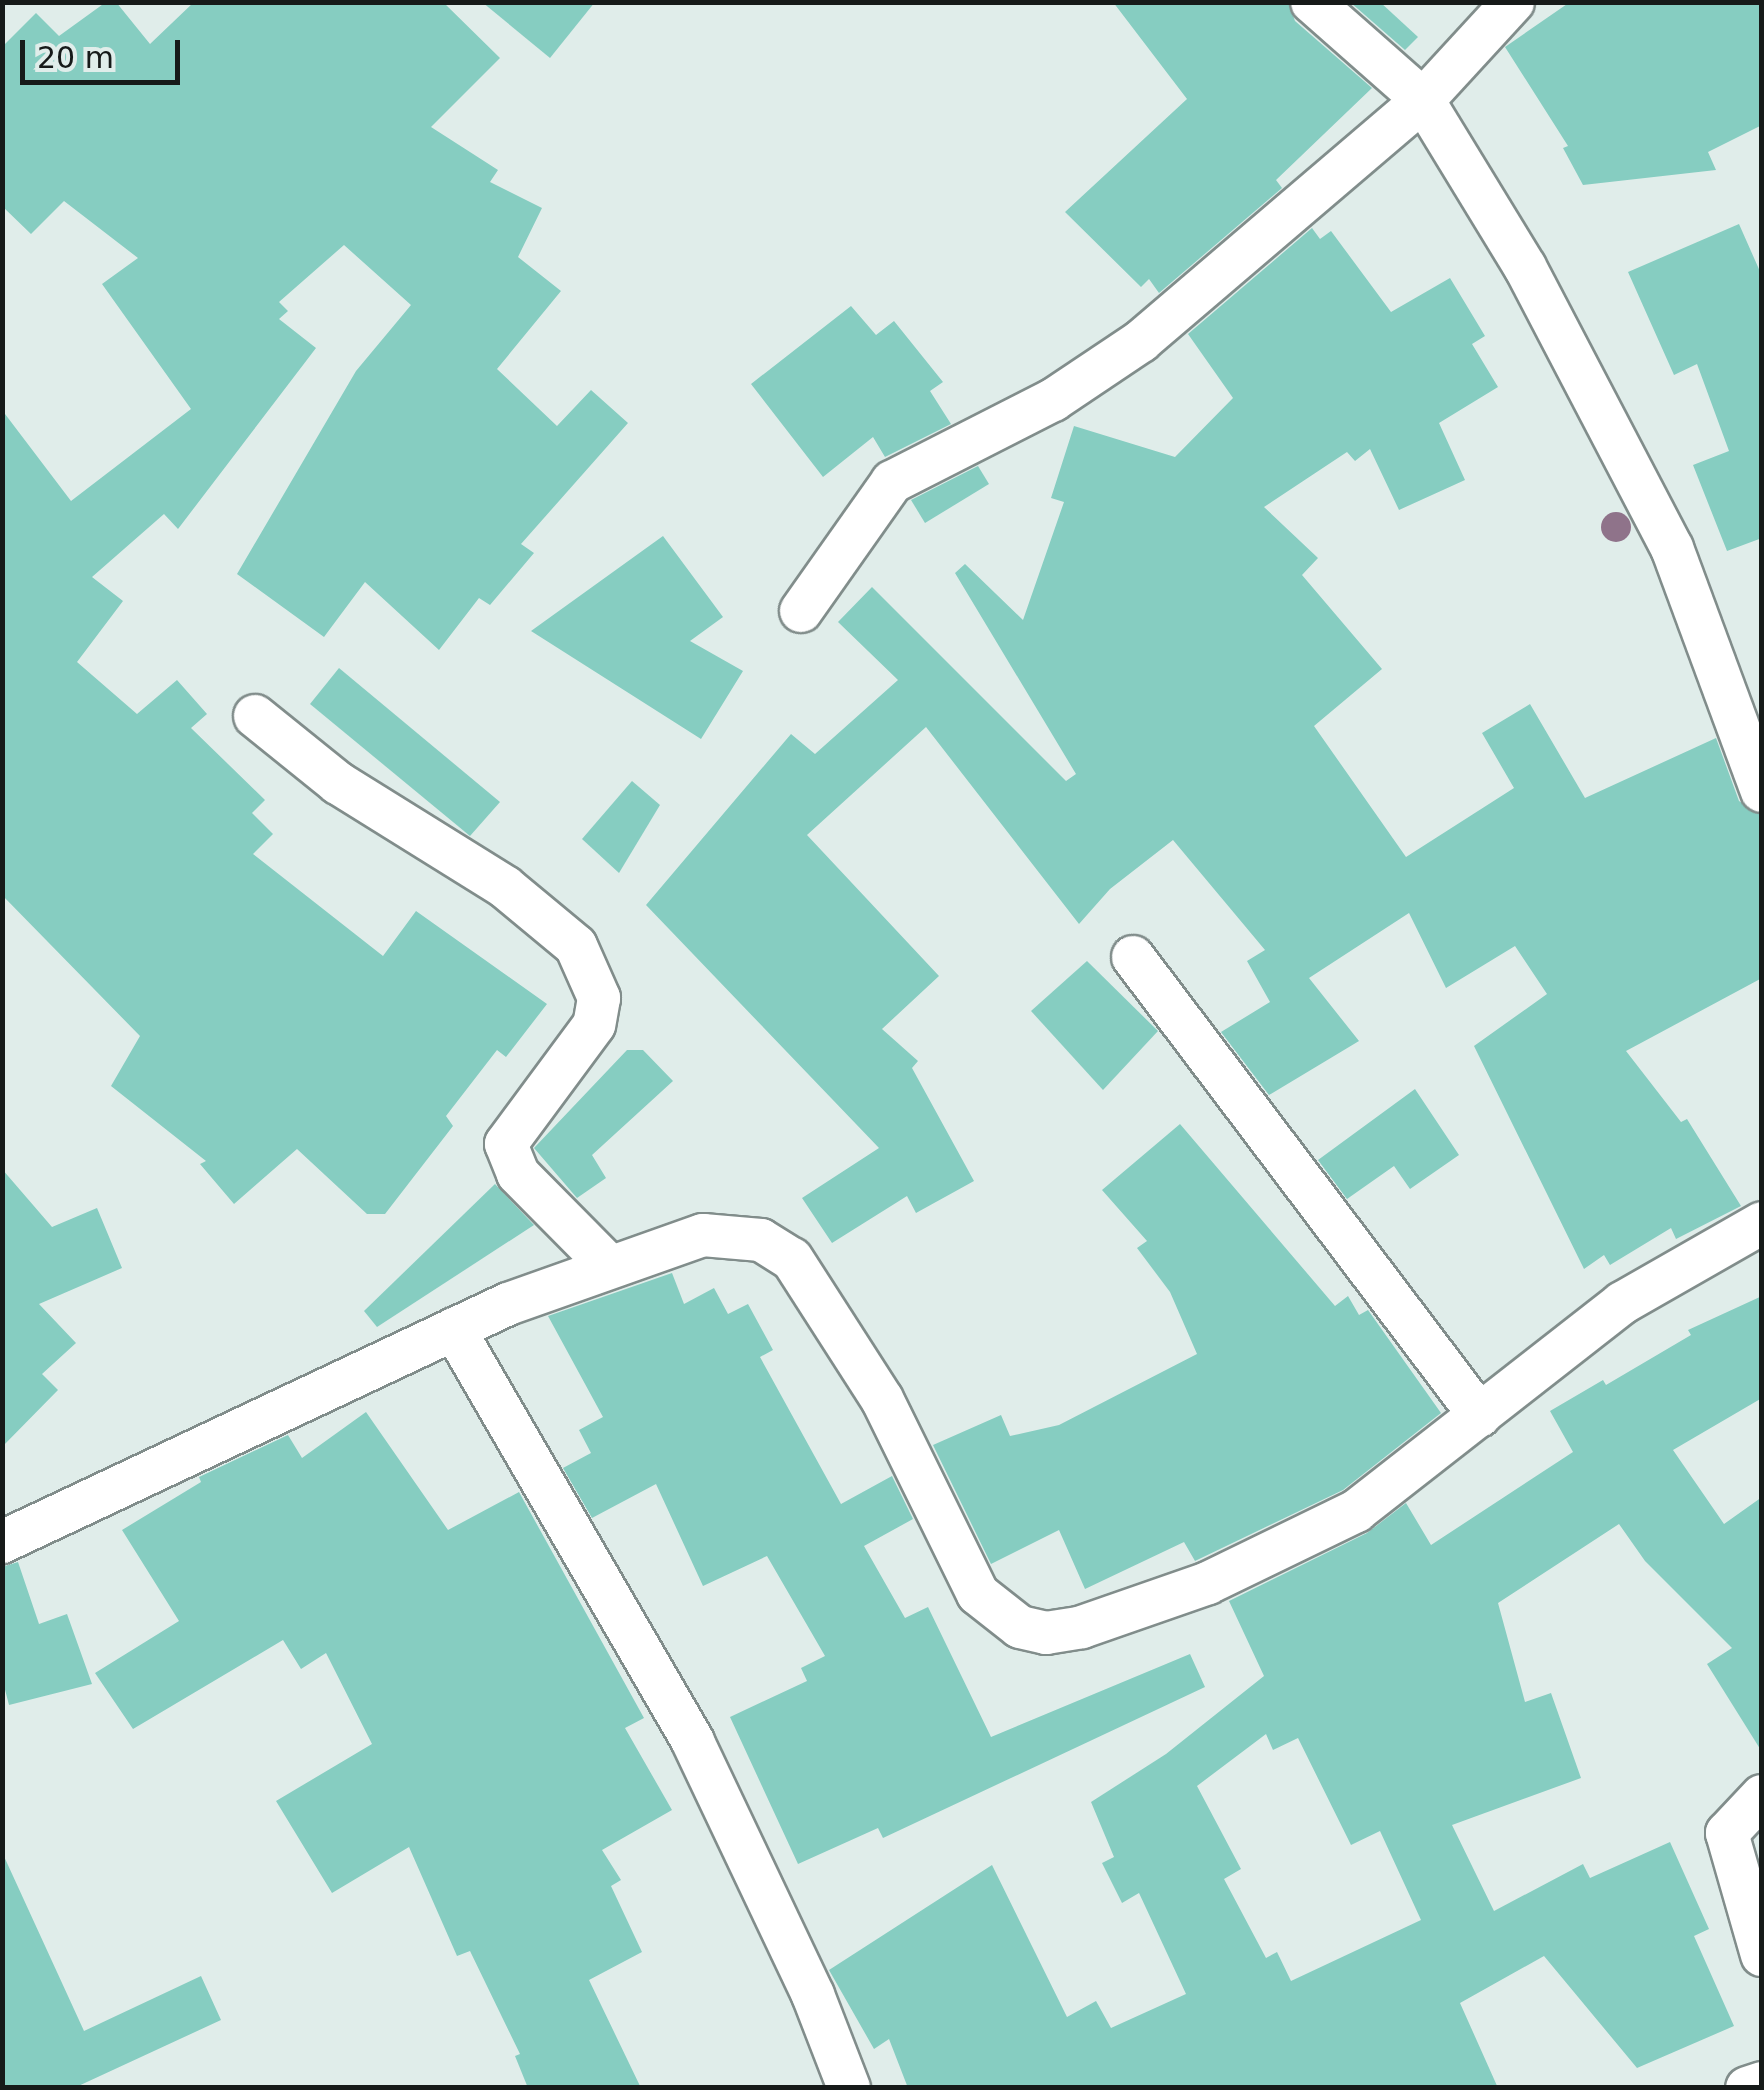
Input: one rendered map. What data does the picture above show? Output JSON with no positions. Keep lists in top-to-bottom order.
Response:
{
  "scale_bar": "20 m"
}
